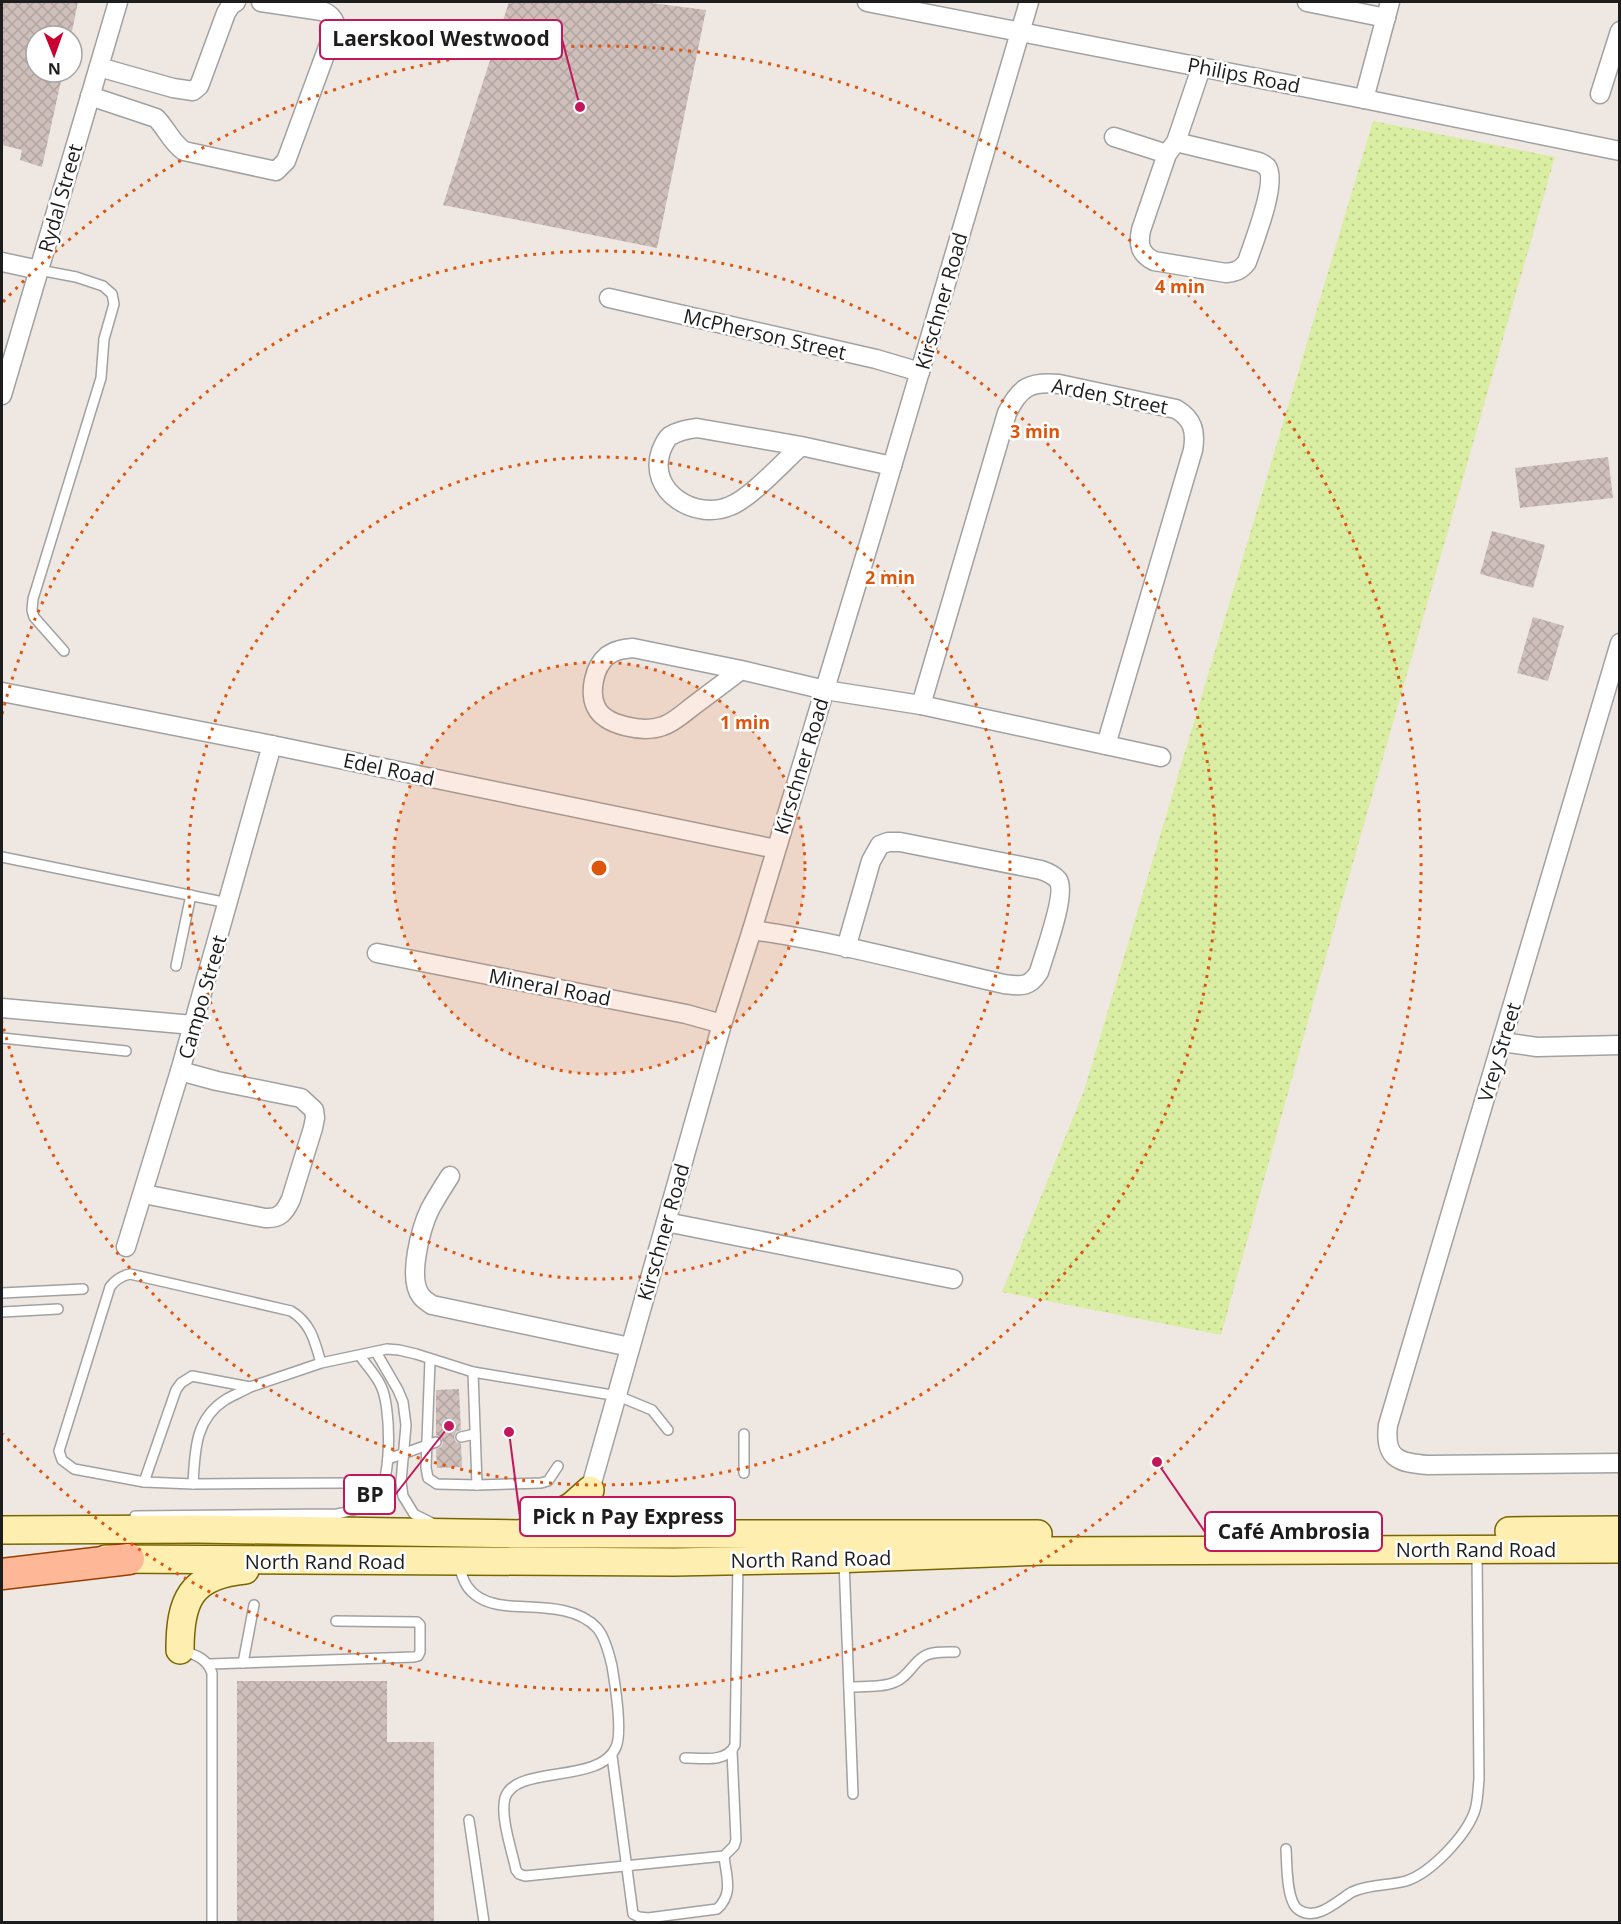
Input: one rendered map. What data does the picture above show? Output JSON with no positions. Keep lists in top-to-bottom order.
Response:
{
  "streets": {
    "main road": ["North Rand Road"],
    "street": [
      "Philips Road",
      "Rydal Street",
      "Kirschner Road",
      "McPherson Street",
      "Arden Street",
      "Edel Road",
      "Mineral Road",
      "Campo Street",
      "Vrey Street"
    ]
  },
  "crossings": [
    ["Philips Road", "Kirschner Road"],
    ["Kirschner Road", "McPherson Street"],
    ["Kirschner Road", "Edel Road"],
    ["Kirschner Road", "Mineral Road"],
    ["Kirschner Road", "North Rand Road"],
    ["Edel Road", "Campo Street"]
  ],
  "places": [
    "Laerskool Westwood",
    "BP",
    "Pick n Pay Express",
    "Café Ambrosia"
  ],
  "north": "bottom",
  "rings": [
    "4 min",
    "3 min",
    "2 min",
    "1 min"
  ]
}
